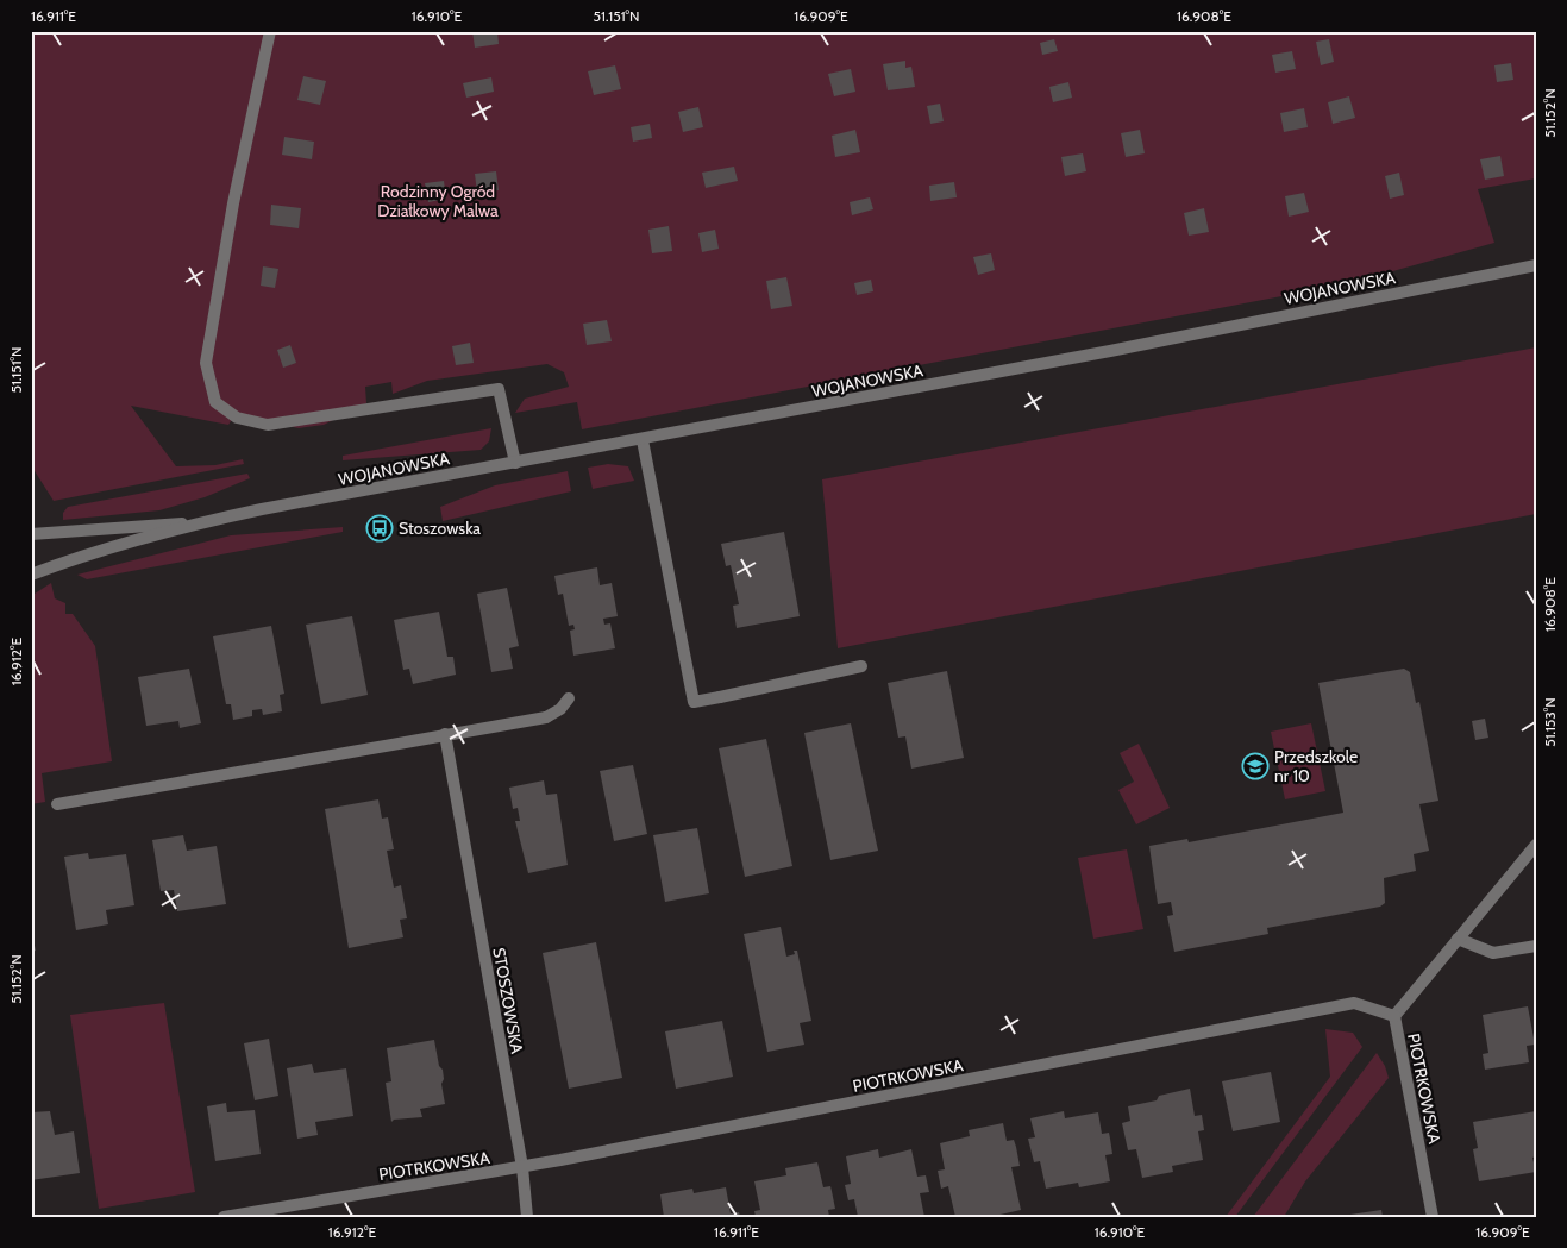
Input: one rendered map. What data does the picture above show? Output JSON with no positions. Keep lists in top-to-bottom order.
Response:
{
  "streets": {
    "street": ["WOJANOWSKA", "STOSZOWSKA", "PIOTRKOWSKA"]
  },
  "crossings": [
    ["STOSZOWSKA", "PIOTRKOWSKA"]
  ],
  "parks": ["Rodzinny Ogród Działkowy Malwa"],
  "places": {
    "bus stop": ["Stoszowska"],
    "school or university": ["Przedszkole nr 10"]
  },
  "coordinates": [
    "16.911°E",
    "16.910°E",
    "51.151°N",
    "16.909°E",
    "16.908°E",
    "51.152°N",
    "16.912°E",
    "51.153°N"
  ]
}
